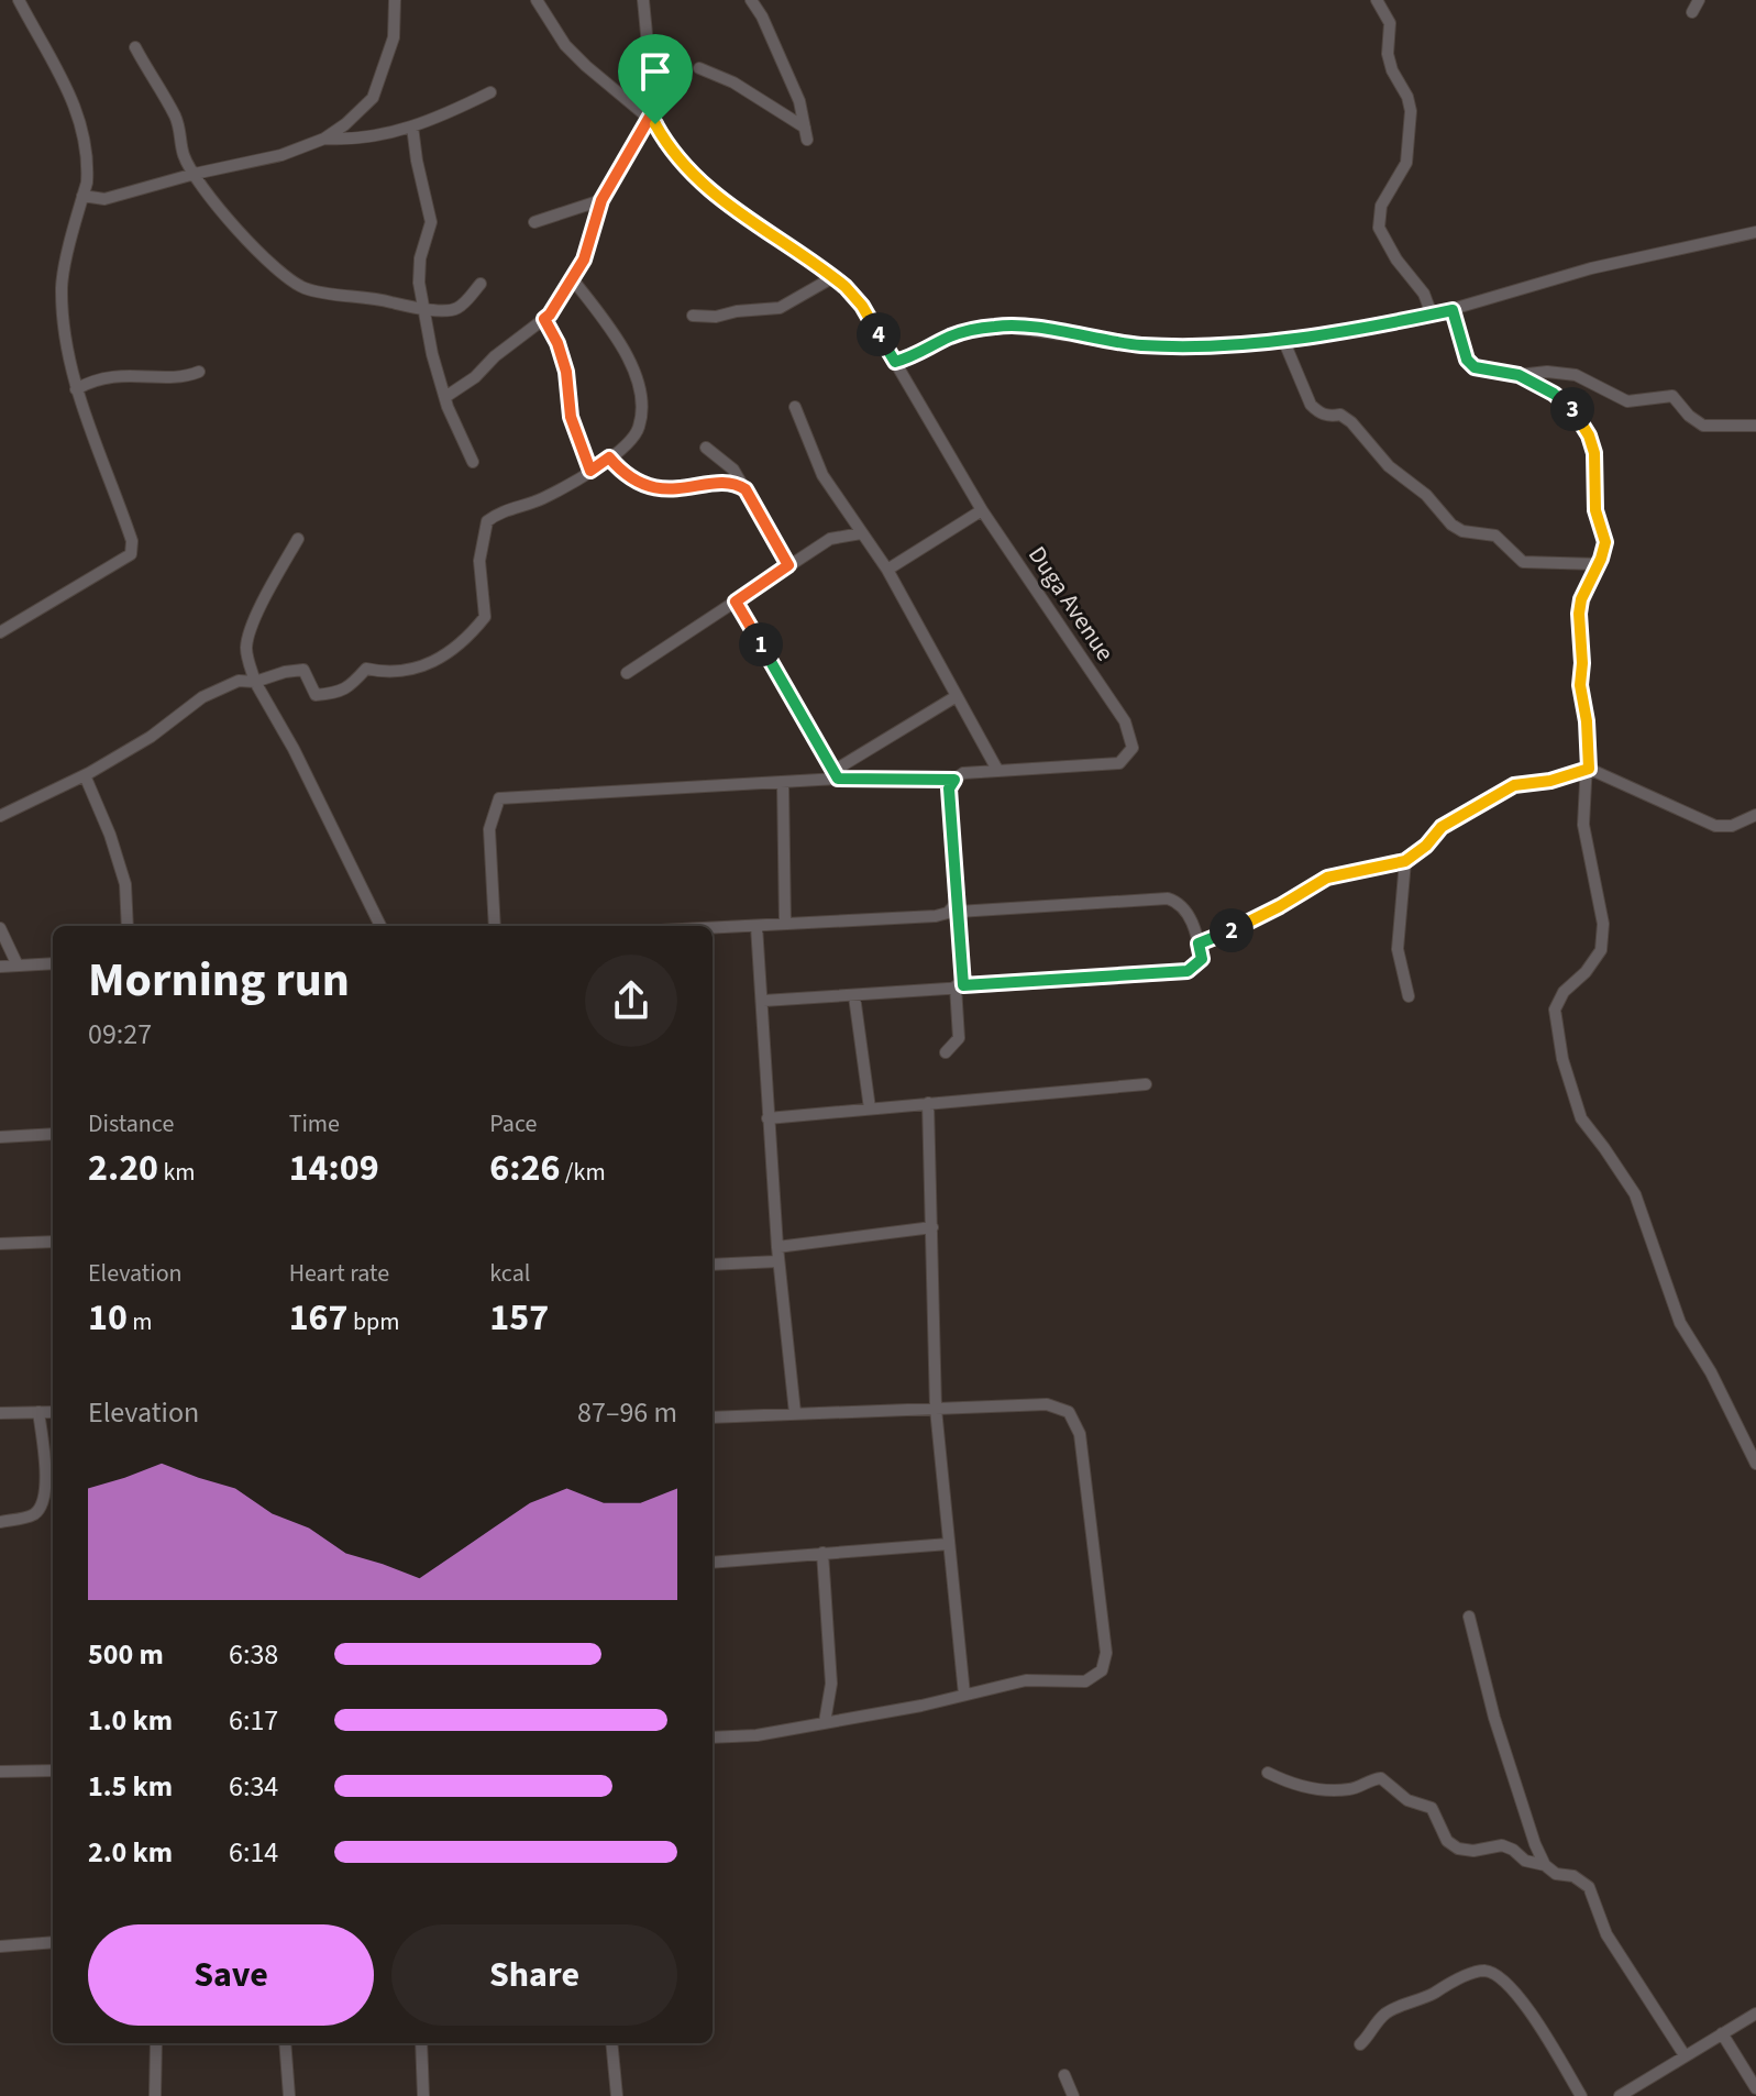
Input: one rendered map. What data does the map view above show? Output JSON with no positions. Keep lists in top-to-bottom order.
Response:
{
  "streets": {
    "street": ["Duga Avenue"]
  },
  "page": {
    "pins": [
      "4",
      "3",
      "1",
      "2"
    ],
    "heading": ["Morning run", "09:27"],
    "stats": [
      ["Distance", "2.20 km"],
      ["Time", "14:09"],
      ["Pace", "6:26 /km"],
      ["Elevation", "10 m"],
      ["Heart rate", "167 bpm"],
      ["kcal", "157"]
    ],
    "chart": ["Elevation", "87–96 m"],
    "list": [
      {
        "name": "500 m",
        "note": "6:38"
      },
      {
        "name": "1.0 km",
        "note": "6:17"
      },
      {
        "name": "1.5 km",
        "note": "6:34"
      },
      {
        "name": "2.0 km",
        "note": "6:14"
      }
    ],
    "buttons": ["Save", "Share"]
  }
}
